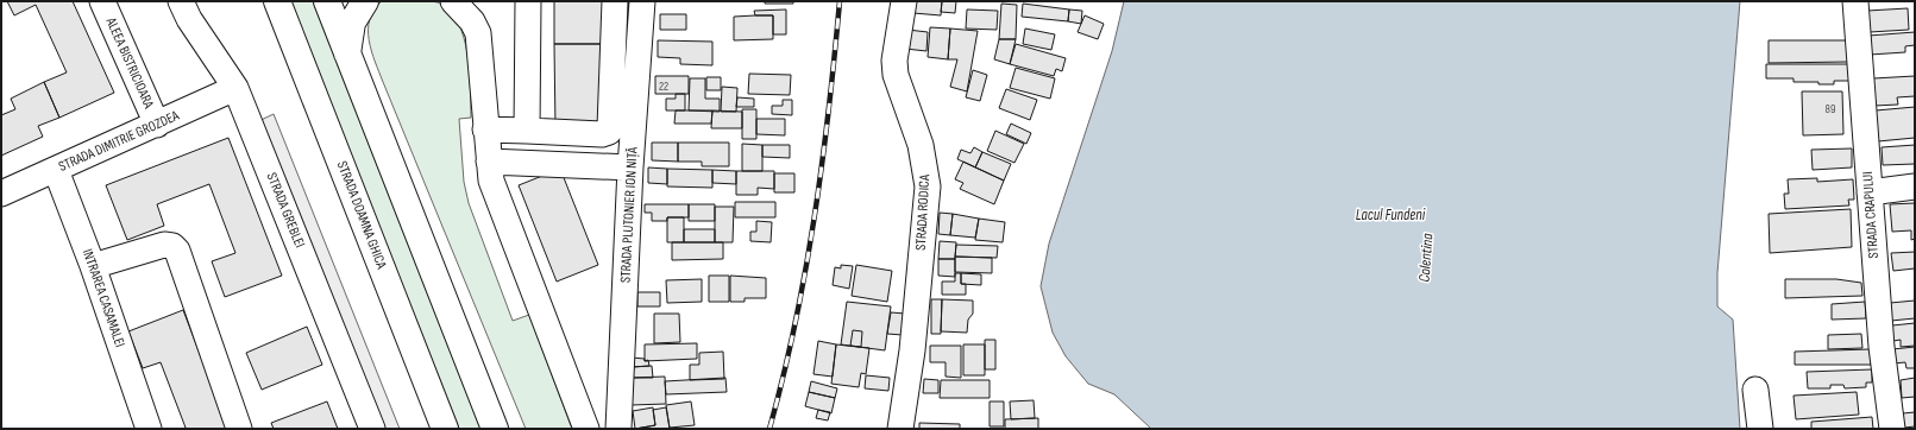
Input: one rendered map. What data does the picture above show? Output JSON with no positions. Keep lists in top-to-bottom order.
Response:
{
  "streets": {
    "main road": ["STRADA DOAMNA GHICA"],
    "street": [
      "ALEEA BISTRICIOARA",
      "STRADA DIMITRIE GROZDEA",
      "STRADA GREBLEI",
      "STRADA RODICA",
      "STRADA PLUTONIER ION NIȚĂ",
      "STRADA CRAPULUI",
      "INTRAREA CASAMALEI"
    ]
  },
  "crossings": [
    ["ALEEA BISTRICIOARA", "STRADA DIMITRIE GROZDEA"],
    ["STRADA DIMITRIE GROZDEA", "STRADA GREBLEI"],
    ["STRADA DIMITRIE GROZDEA", "INTRAREA CASAMALEI"]
  ],
  "water": ["Lacul Fundeni", "Colentina"],
  "house_numbers": ["22", "89"]
}
